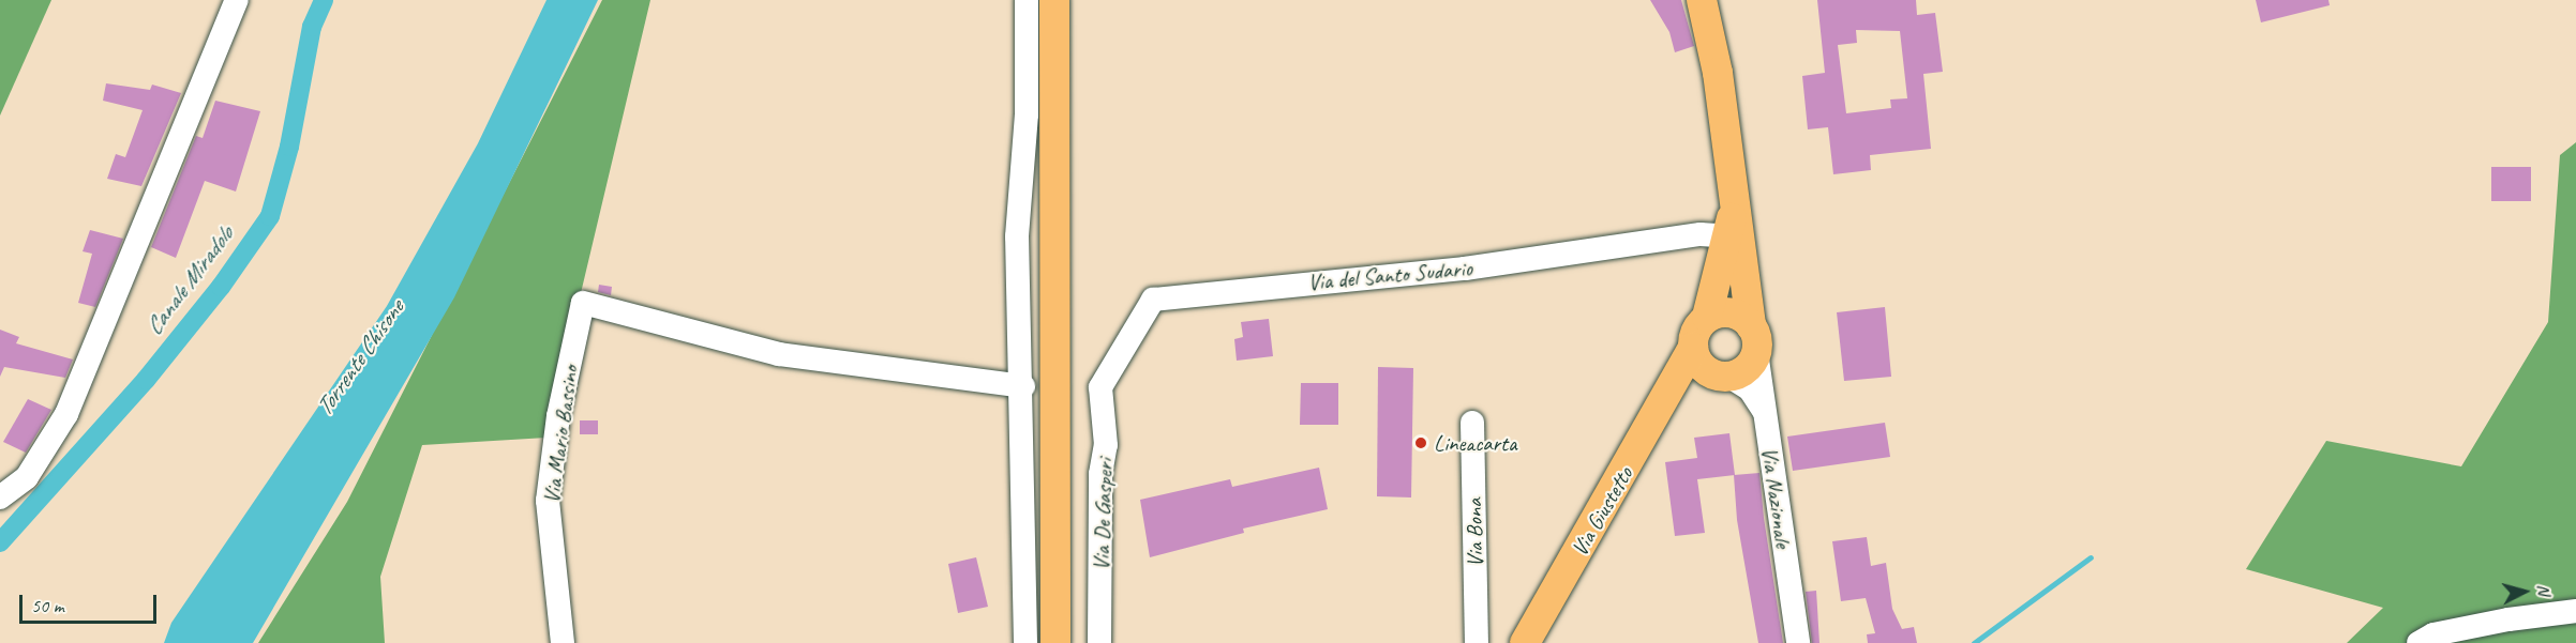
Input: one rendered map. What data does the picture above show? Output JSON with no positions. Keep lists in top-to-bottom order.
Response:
{
  "streets": {
    "main road": ["Via Giustetto"],
    "street": [
      "Via del Santo Sudario",
      "Via Mario Bassino",
      "Via Nazionale",
      "Via De Gasperi",
      "Via Bona"
    ]
  },
  "crossings": [
    ["Via del Santo Sudario", "Via De Gasperi"],
    ["Via Nazionale", "Via Giustetto"]
  ],
  "water": ["Canale Miradolo", "Torrente Chisone"],
  "places": ["Lineacarta"],
  "scale_bar": "50 m",
  "north": "right"
}
